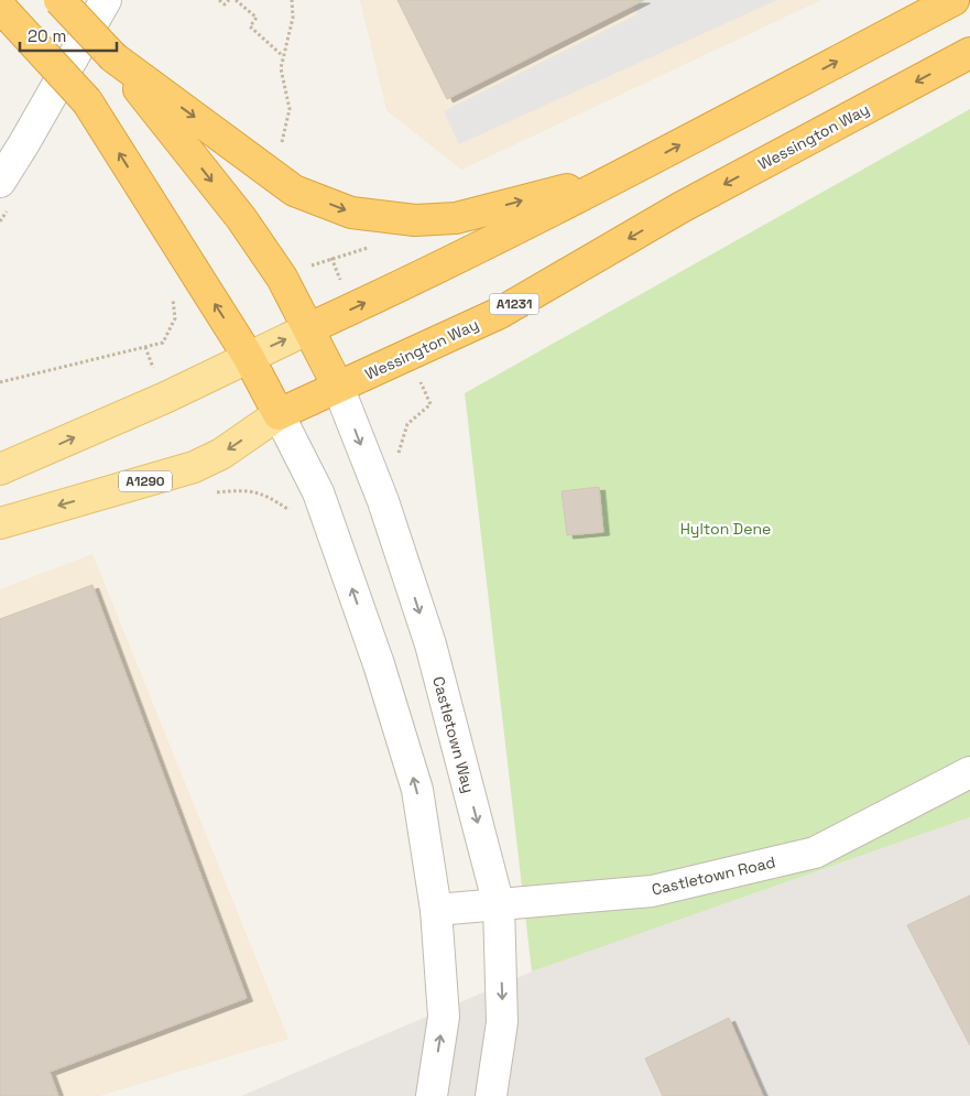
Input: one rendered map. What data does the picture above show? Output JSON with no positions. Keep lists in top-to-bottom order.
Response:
{
  "streets": {
    "highway": ["Wessington Way", "A1231"],
    "main road": ["A1290"],
    "street": ["Castletown Way", "Castletown Road"]
  },
  "crossings": [
    ["Wessington Way", "Castletown Way"],
    ["Castletown Way", "Castletown Road"]
  ],
  "parks": ["Hylton Dene"],
  "scale_bar": "20 m"
}
